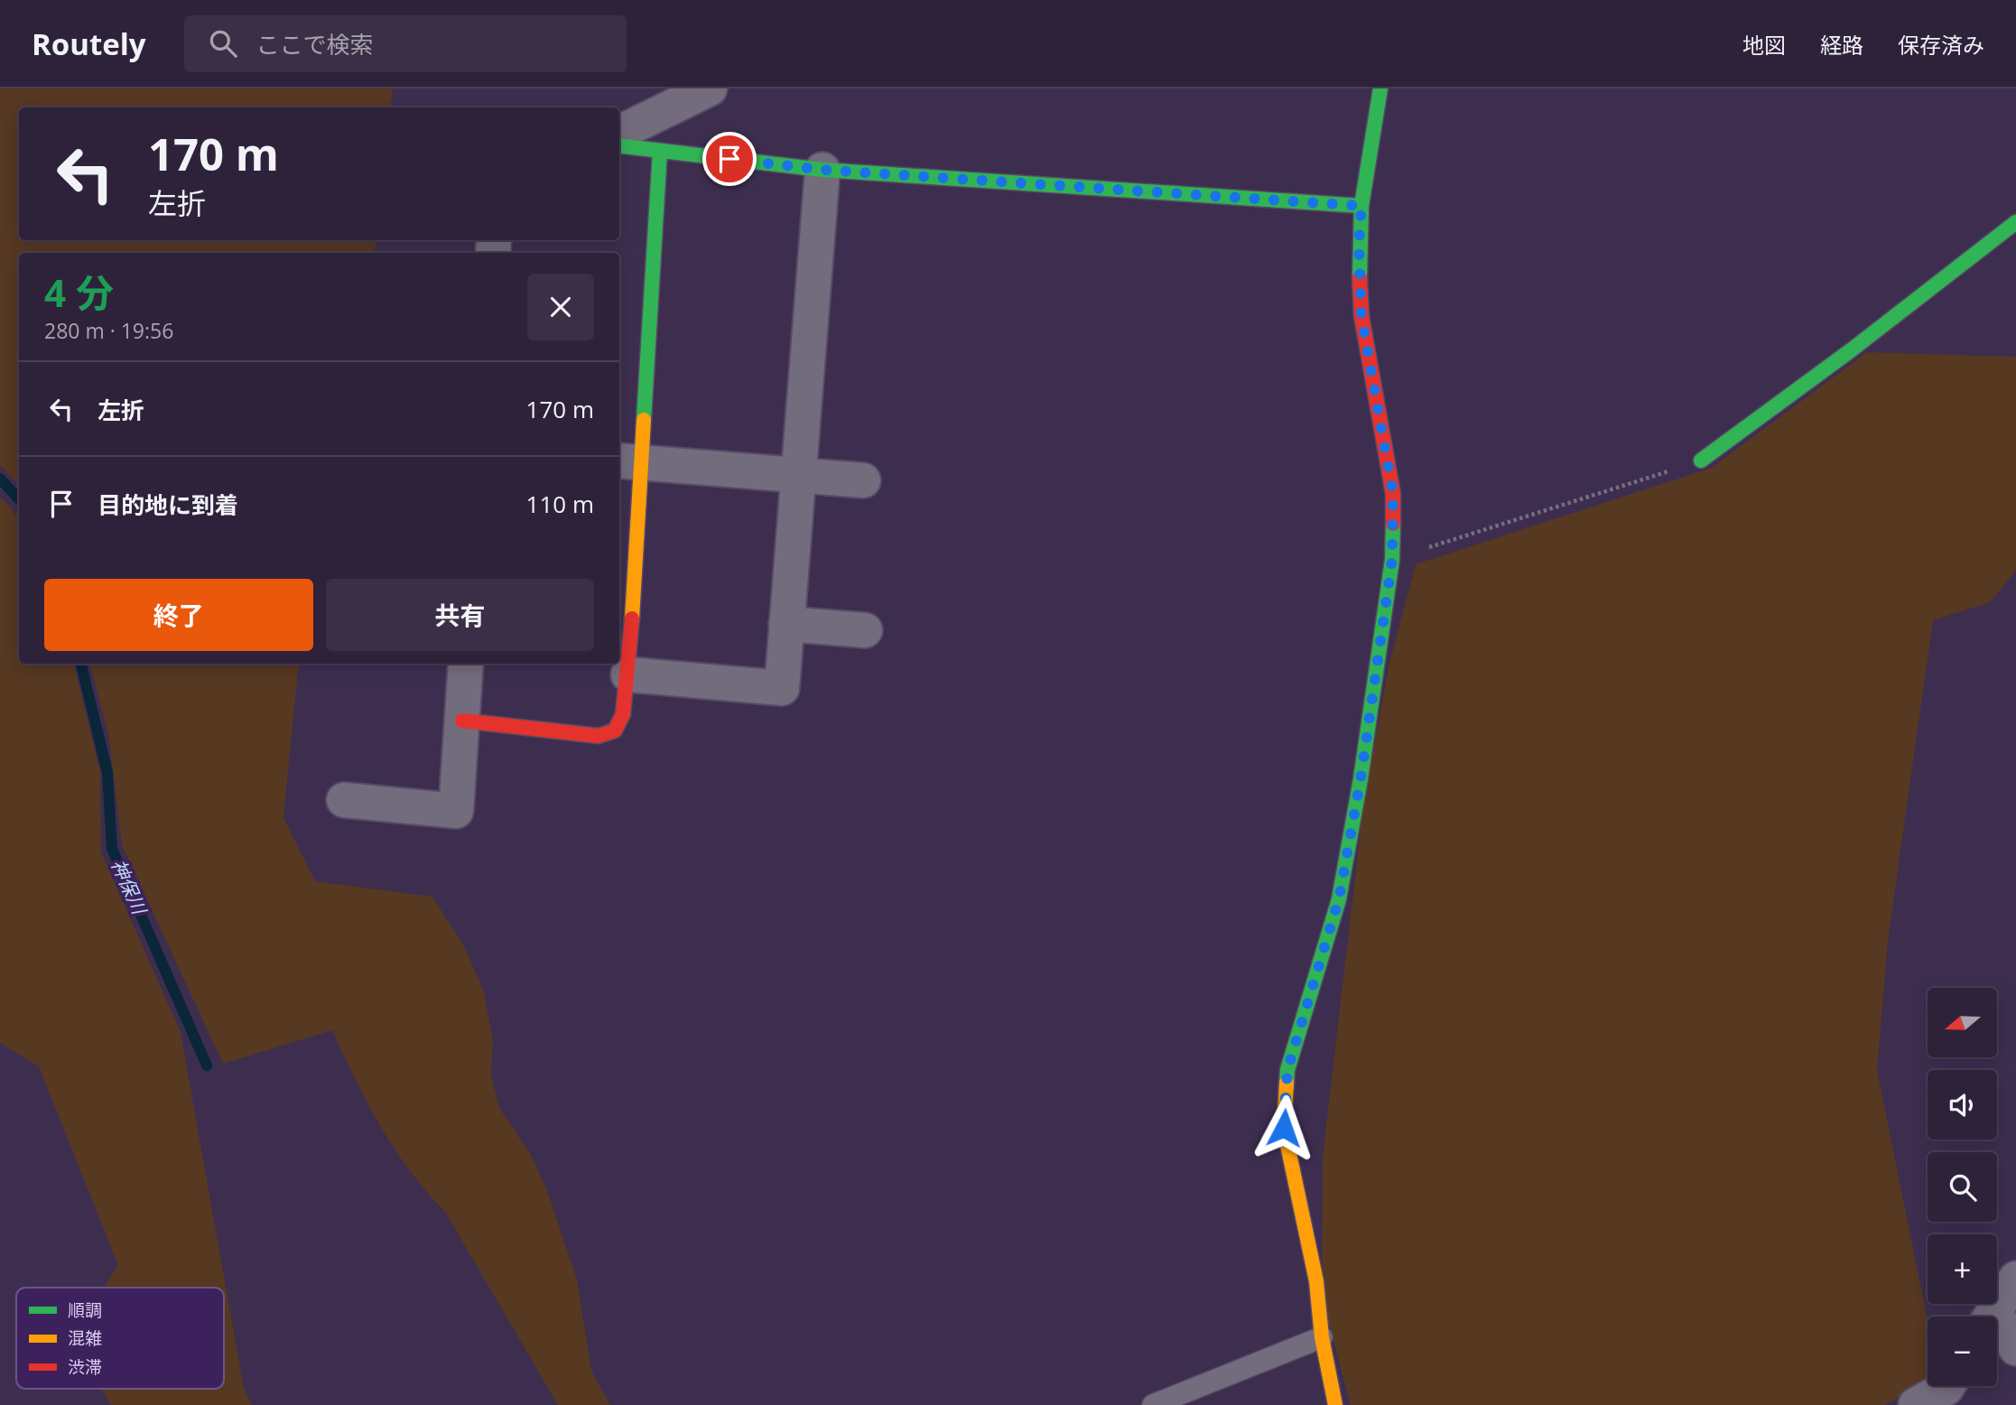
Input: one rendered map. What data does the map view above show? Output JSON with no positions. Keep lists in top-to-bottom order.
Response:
{
  "water": ["神保川"],
  "legend": ["順調", "混雑", "渋滞"],
  "north": "left",
  "page": {
    "header": "Routely",
    "search": "ここで検索",
    "nav": ["地図", "経路", "保存済み"],
    "turn": ["170 m", "左折"],
    "heading": ["4 分", "280 m · 19:56"],
    "list": [
      {
        "name": "左折",
        "value": "170 m"
      },
      {
        "name": "目的地に到着",
        "value": "110 m"
      }
    ],
    "buttons": ["終了", "共有"],
    "map_buttons": ["+", "−"]
  }
}
